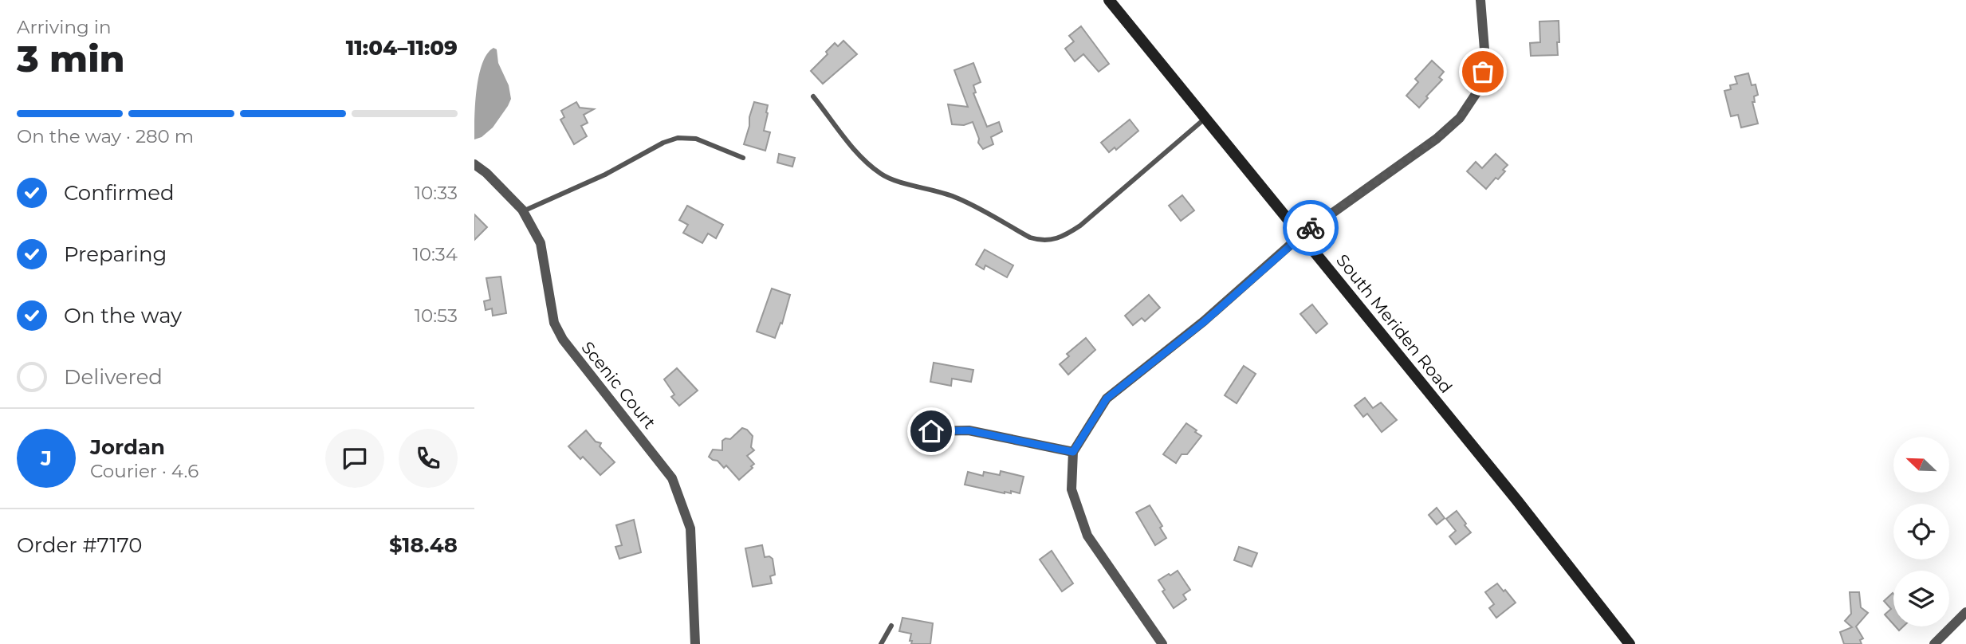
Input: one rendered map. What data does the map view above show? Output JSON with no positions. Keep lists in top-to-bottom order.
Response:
{
  "streets": {
    "main road": ["South Meriden Road"],
    "street": ["Scenic Court"]
  },
  "north": "top left",
  "page": {
    "heading": ["3 min", "Arriving in", "11:04–11:09"],
    "panel": [
      "Jordan",
      "Courier · 4.6",
      "Order #7170",
      "$18.48"
    ],
    "bar": "On the way · 280 m",
    "list": [
      ["Confirmed", "10:33"],
      ["Preparing", "10:34"],
      ["On the way", "10:53"],
      "Delivered"
    ],
    "round": "J"
  }
}
